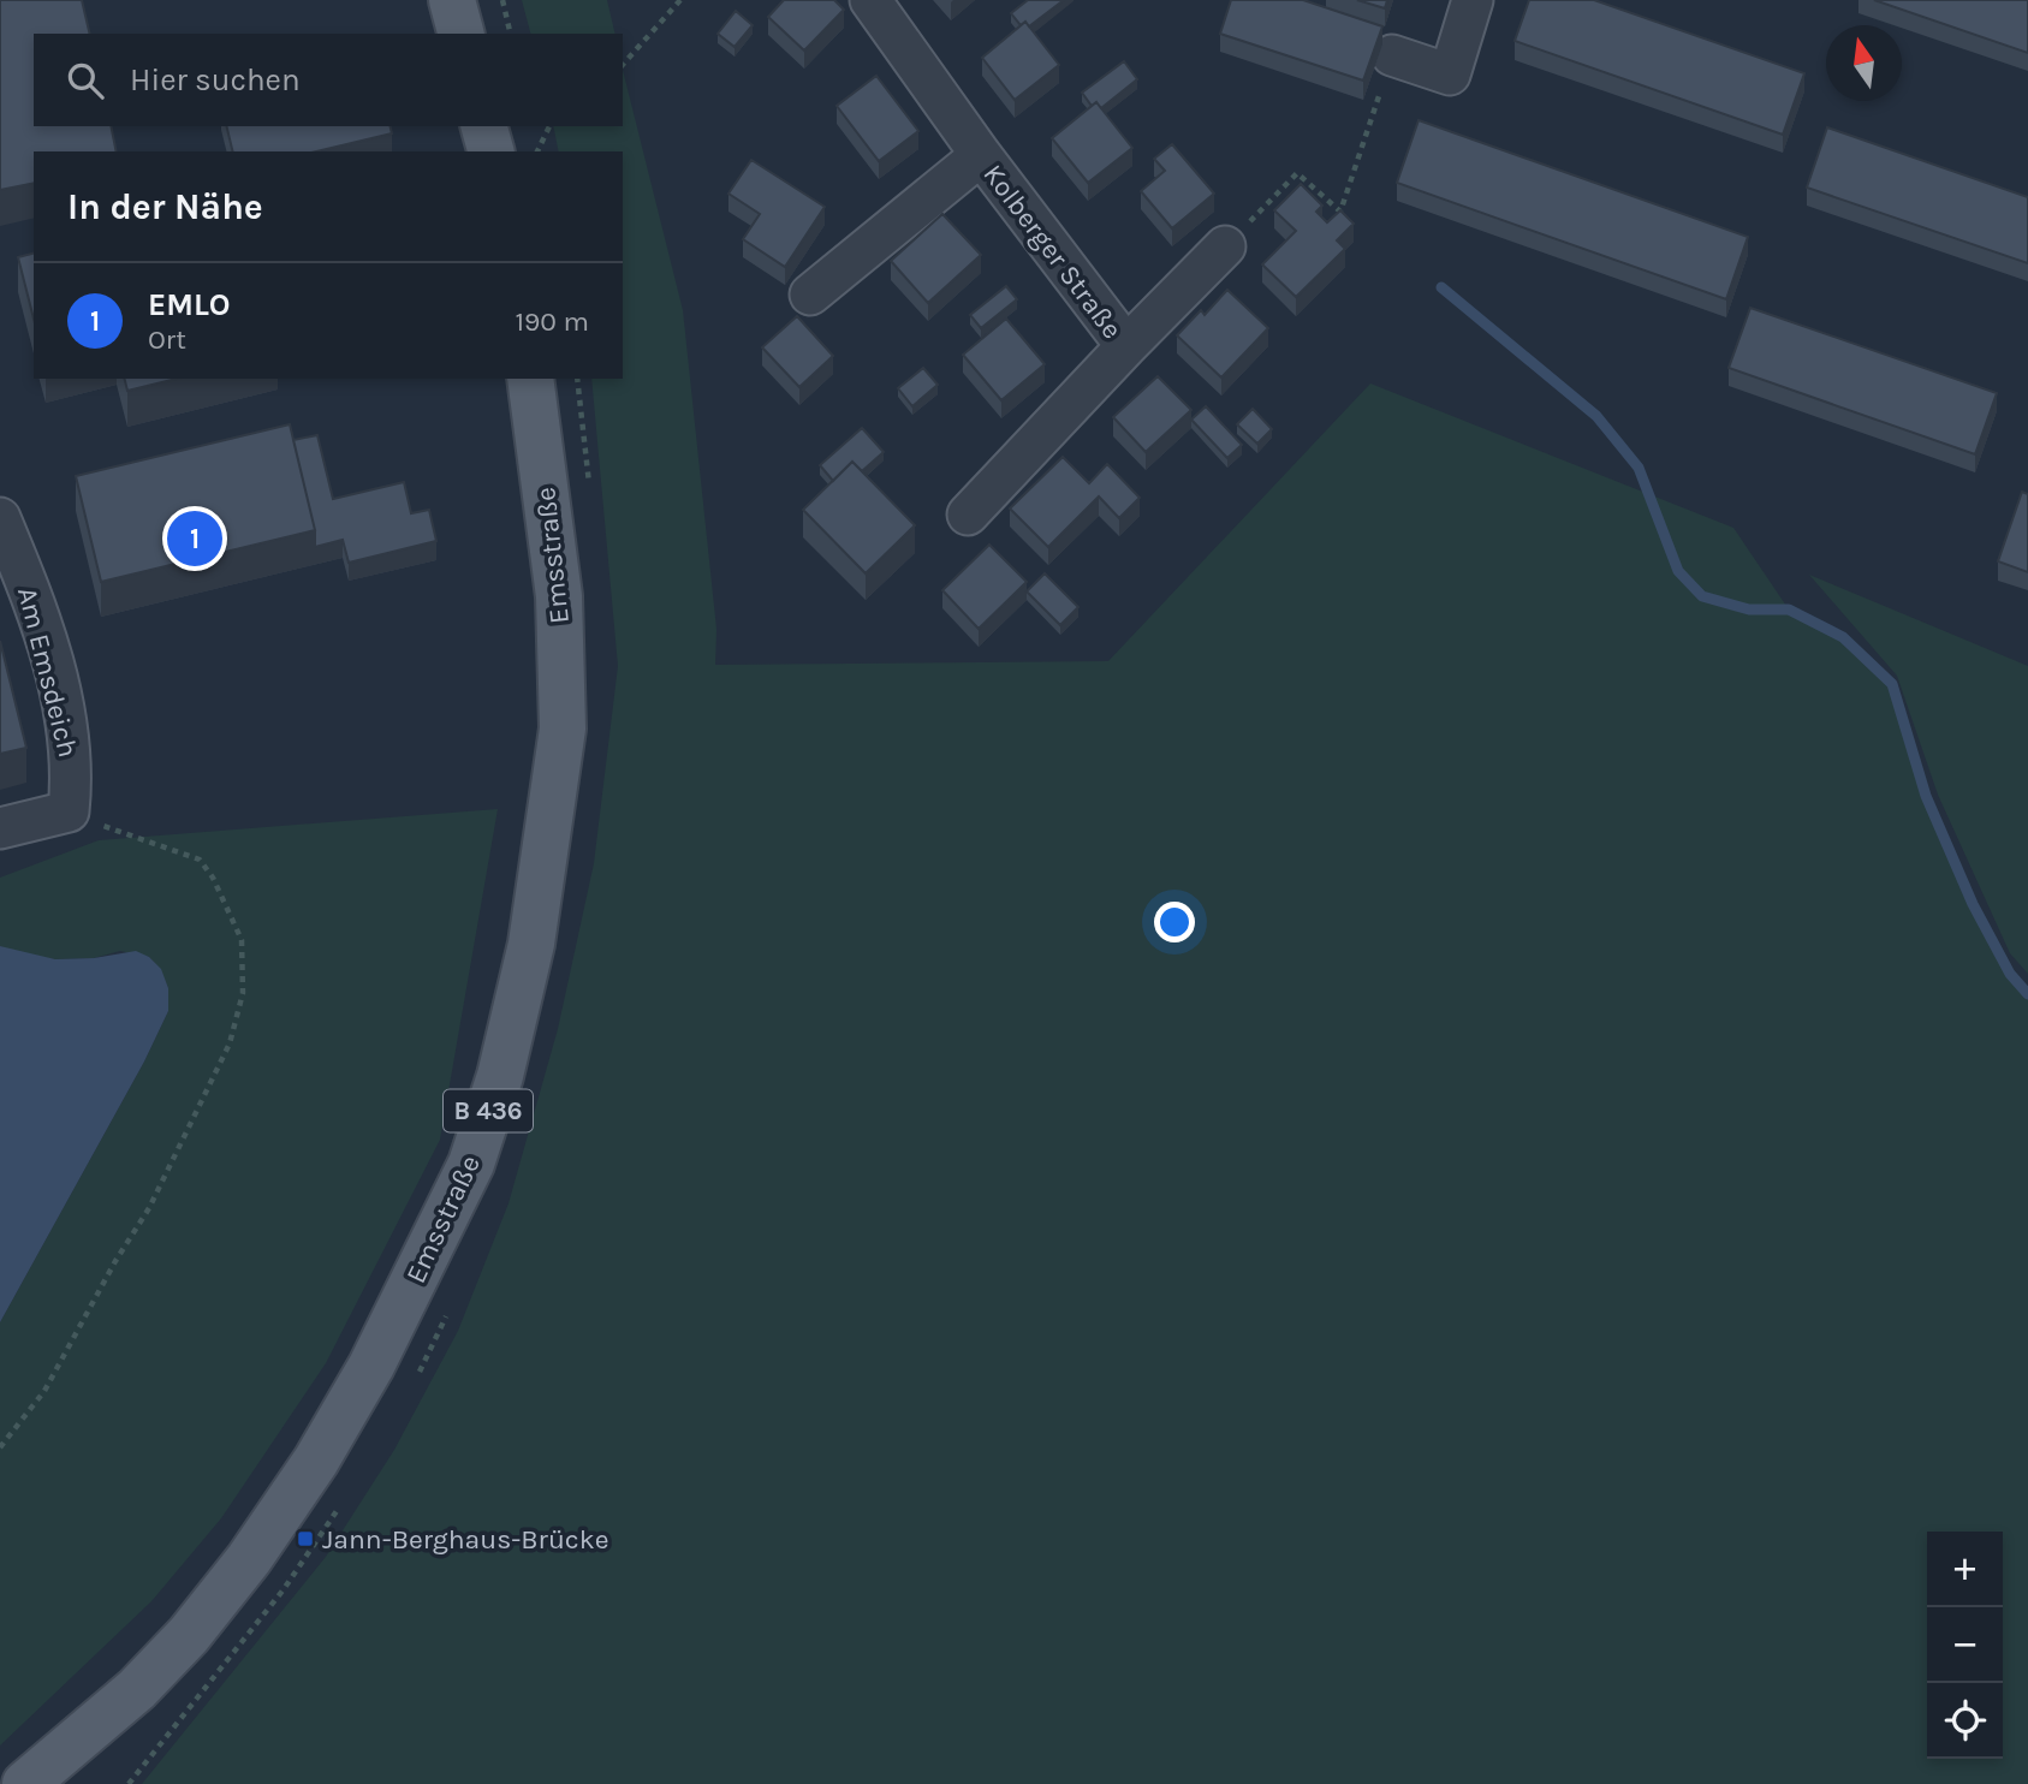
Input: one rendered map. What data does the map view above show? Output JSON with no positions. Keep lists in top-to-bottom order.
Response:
{
  "streets": {
    "main road": ["Emsstraße", "B 436"],
    "street": ["Kolberger Straße", "Am Emsdeich"]
  },
  "places": {
    "transit": ["Jann-Berghaus-Brücke"]
  },
  "north": "top",
  "page": {
    "search": "Hier suchen",
    "heading": "In der Nähe",
    "list": [
      {
        "mark": "1",
        "name": "EMLO",
        "note": "Ort",
        "value": "190 m"
      }
    ],
    "pins": "1",
    "map_buttons": ["+", "−"]
  }
}
